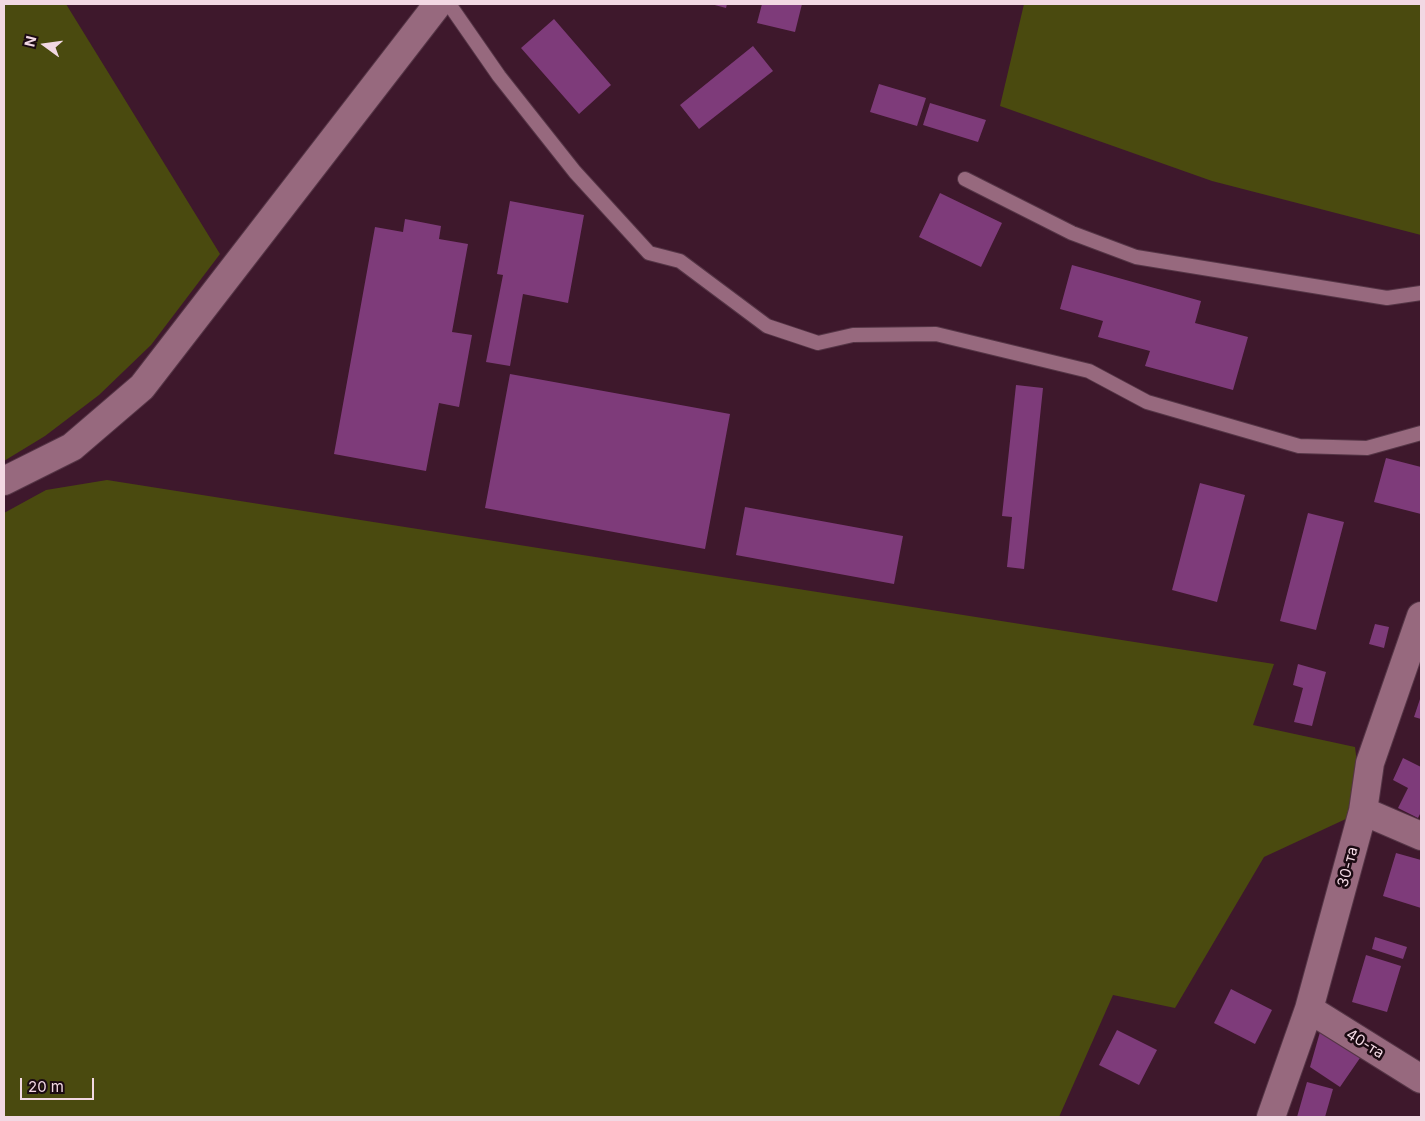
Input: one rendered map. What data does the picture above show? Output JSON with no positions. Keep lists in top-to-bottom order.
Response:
{
  "streets": {
    "street": ["30-та", "40-та"]
  },
  "crossings": [
    ["30-та", "40-та"]
  ],
  "scale_bar": "20 m",
  "north": "left"
}
